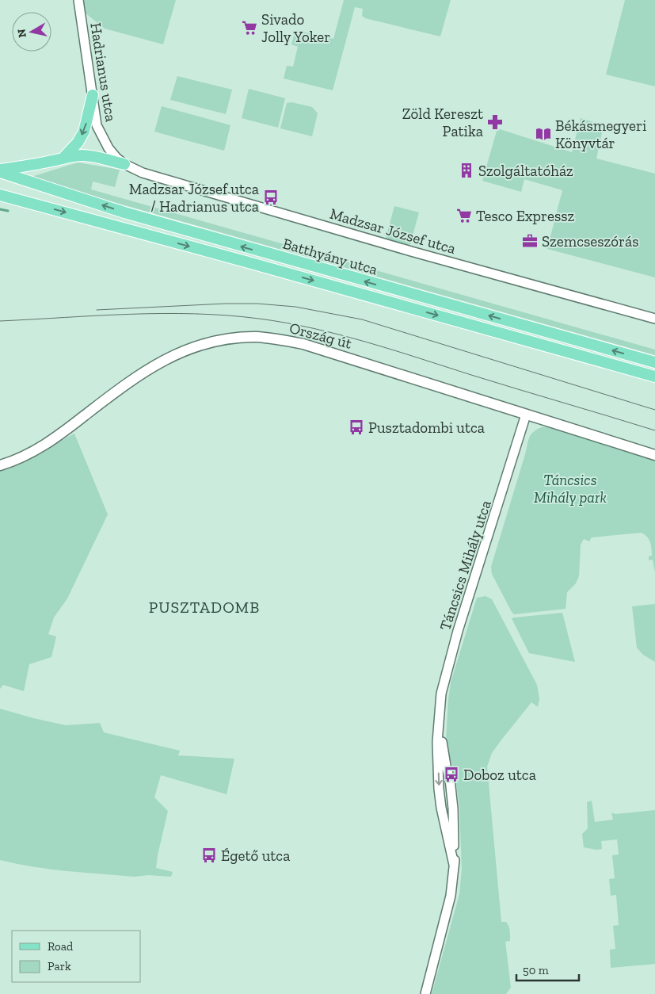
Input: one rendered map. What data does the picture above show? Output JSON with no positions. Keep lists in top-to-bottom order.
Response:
{
  "streets": {
    "main road": ["Batthyány utca", "Ország út"],
    "street": ["Hadrianus utca", "Madzsar József utca", "Táncsics Mihály utca"]
  },
  "crossings": [
    ["Hadrianus utca", "Madzsar József utca"],
    ["Ország út", "Táncsics Mihály utca"]
  ],
  "districts": ["PUSZTADOMB"],
  "parks": ["Táncsics Mihály park"],
  "places": {
    "supermarket": ["Sivado Jolly Yoker", "Tesco Expressz"],
    "pharmacy": ["Zöld Kereszt Patika"],
    "library": ["Békásmegyeri Könyvtár"],
    "building": ["Szolgáltatóház"],
    "bus stop": [
      "Madzsar József utca / Hadrianus utca",
      "Pusztadombi utca",
      "Doboz utca",
      "Égető utca"
    ],
    "office": ["Szemcseszórás"]
  },
  "legend": ["Road", "Park"],
  "scale_bar": "50 m",
  "north": "left"
}
